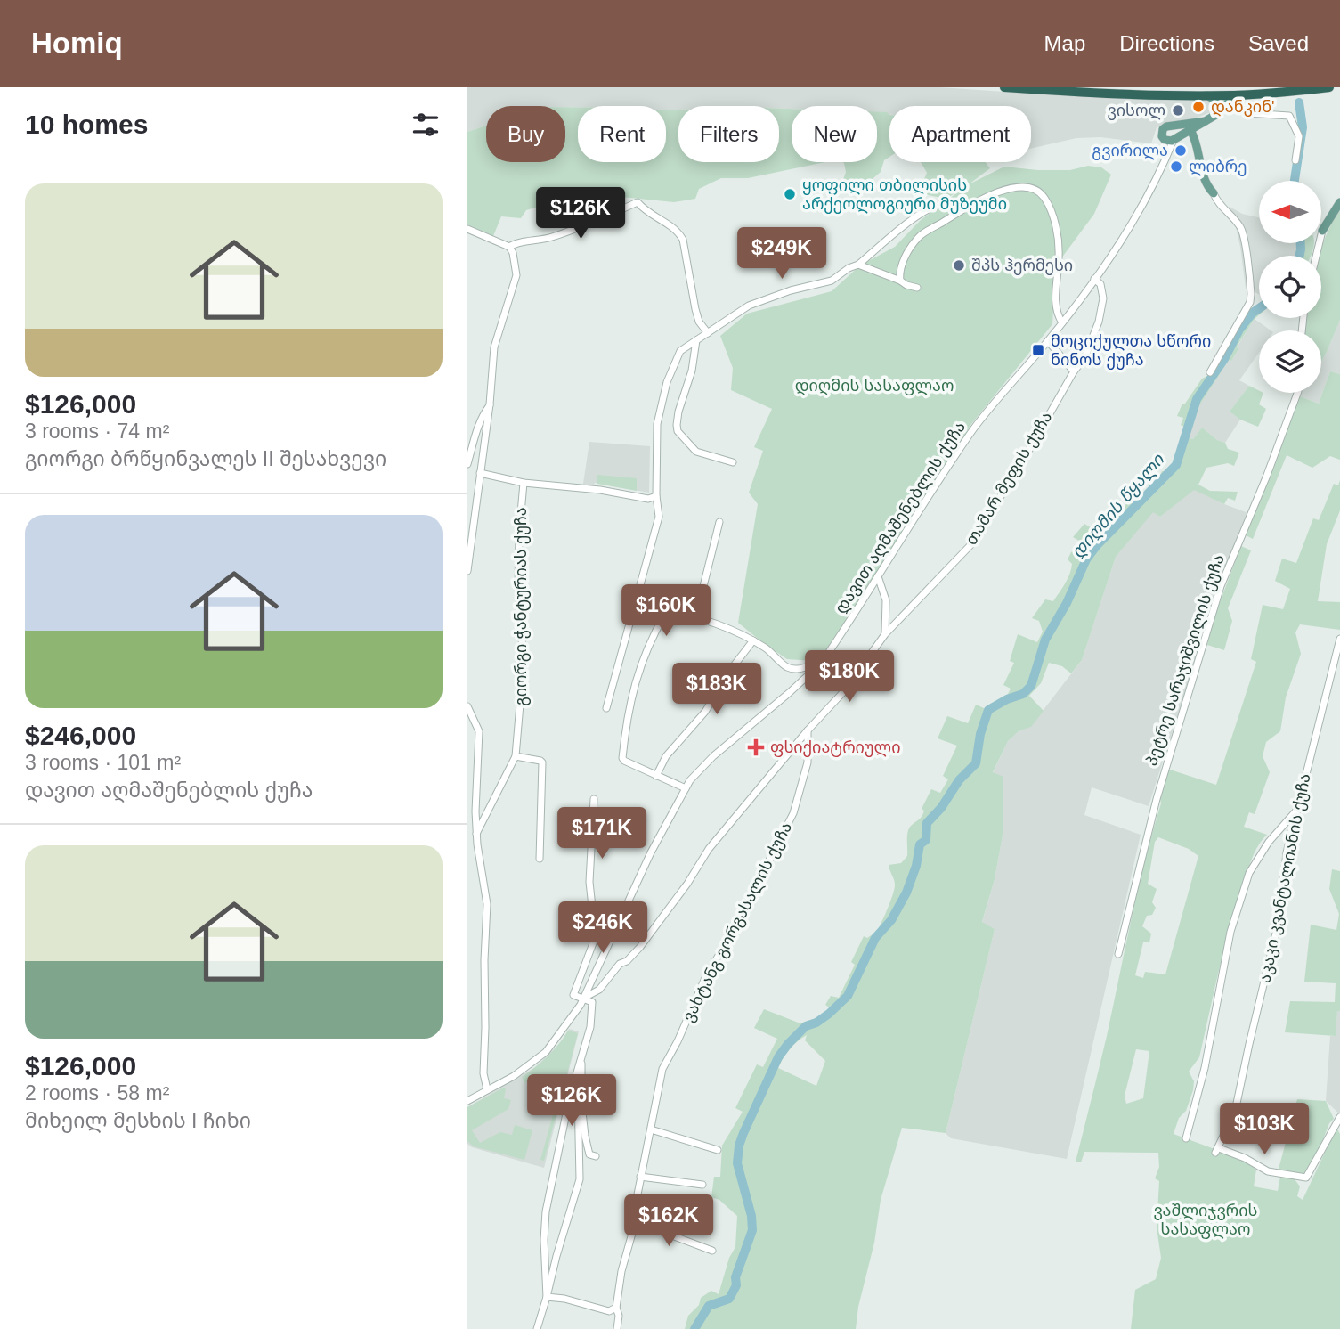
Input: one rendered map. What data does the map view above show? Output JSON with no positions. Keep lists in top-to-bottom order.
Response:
{
  "streets": {
    "street": [
      "თამარ მეფის ქუჩა",
      "დავით აღმაშენებლის ქუჩა",
      "გიორგი ჭანტურიას ქუჩა",
      "პეტრე სარაჯიშვილის ქუჩა",
      "აკაკი კვანტალიანის ქუჩა",
      "ვახტანგ გორგასალის ქუჩა"
    ]
  },
  "crossings": [
    ["თამარ მეფის ქუჩა", "დავით აღმაშენებლის ქუჩა"],
    ["თამარ მეფის ქუჩა", "ვახტანგ გორგასალის ქუჩა"]
  ],
  "water": ["დიღმის წყალი"],
  "parks": ["დიღმის სასაფლაო", "ვაშლიჯვრის სასაფლაო"],
  "places": {
    "other": [
      "დანკინ'",
      "ვისოლ",
      "გვირილა",
      "ლიბრე",
      "ყოფილი თბილისის არქეოლოგიური მუზეუმი",
      "შპს ჰერმესი"
    ],
    "transit": ["მოციქულთა სწორი ნინოს ქუჩა"],
    "health": ["ფსიქიატრიული"]
  },
  "north": "left",
  "page": {
    "header": "Homiq",
    "nav": ["Map", "Directions", "Saved"],
    "heading": "10 homes",
    "chip": [
      "Buy",
      "Rent",
      "Filters",
      "New",
      "Apartment"
    ],
    "list": [
      {
        "name": "$126,000",
        "note": "3 rooms · 74 m² · გიორგი ბრწყინვალეს II შესახვევი"
      },
      {
        "name": "$246,000",
        "note": "3 rooms · 101 m² · დავით აღმაშენებლის ქუჩა"
      },
      {
        "name": "$126,000",
        "note": "2 rooms · 58 m² · მიხეილ მესხის I ჩიხი"
      }
    ],
    "price": [
      "$126K",
      "$249K",
      "$160K",
      "$180K",
      "$183K",
      "$171K",
      "$246K",
      "$126K",
      "$103K",
      "$162K"
    ]
  }
}
